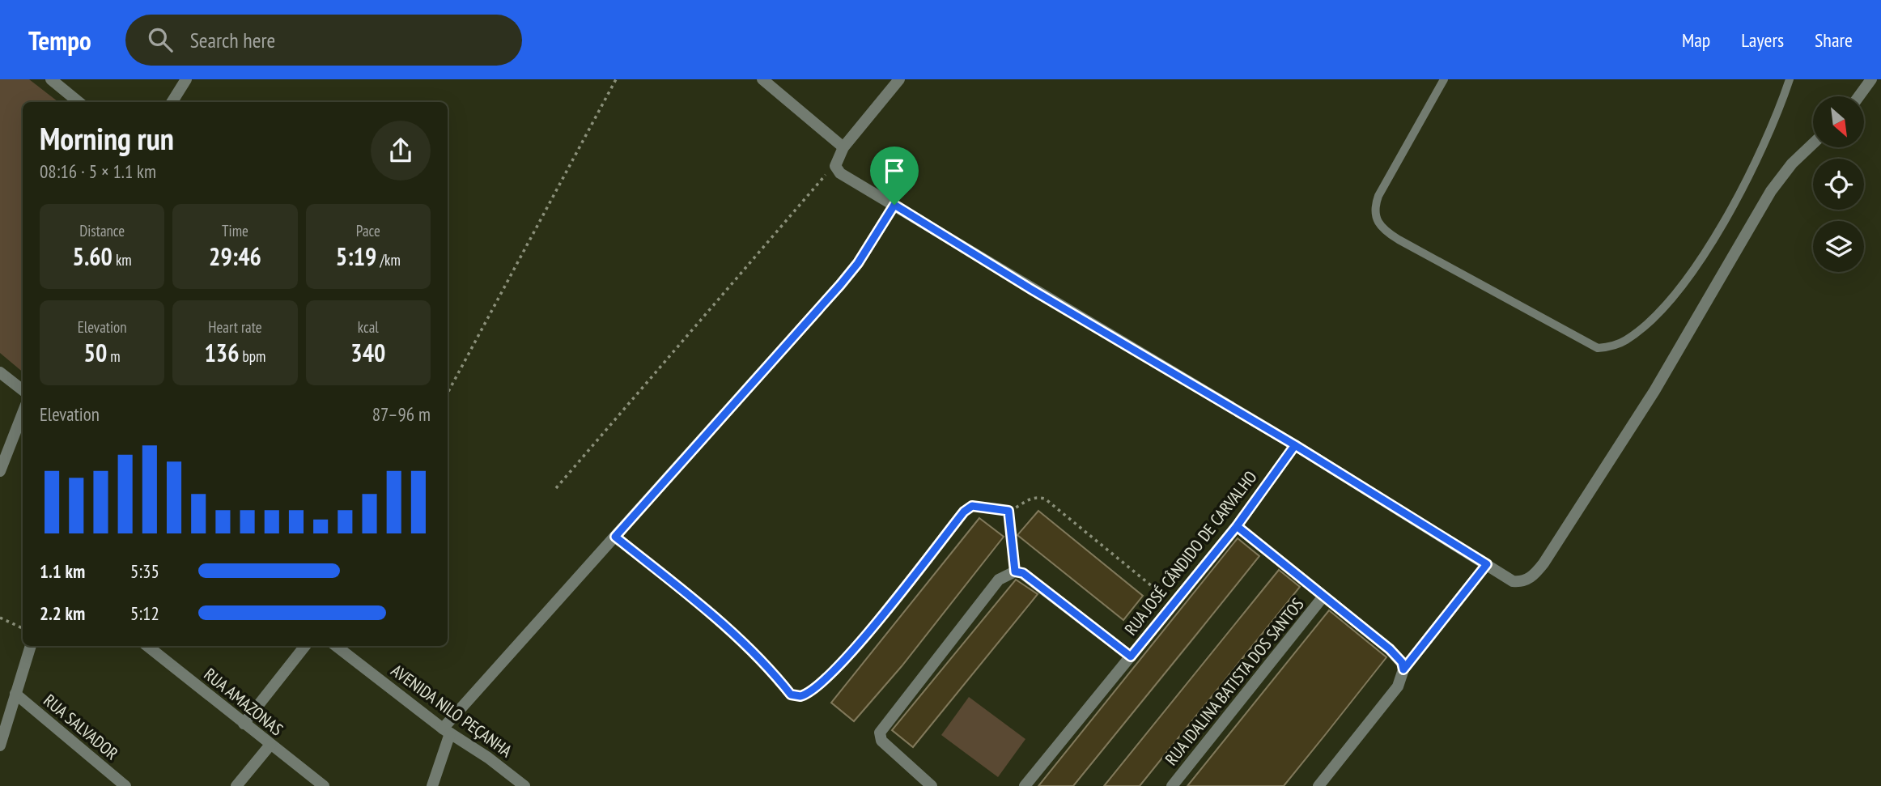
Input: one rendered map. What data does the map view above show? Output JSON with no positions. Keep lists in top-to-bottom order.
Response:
{
  "streets": {
    "street": [
      "RUA JOSÉ CÂNDIDO DE CARVALHO",
      "RUA IDALINA BATISTA DOS SANTOS",
      "RUA AMAZONAS",
      "AVENIDA NILO PEÇANHA",
      "RUA SALVADOR"
    ]
  },
  "north": "bottom right",
  "page": {
    "header": "Tempo",
    "search": "Search here",
    "nav": ["Map", "Layers", "Share"],
    "heading": ["Morning run", "08:16 · 5 × 1.1 km"],
    "stats": [
      ["Distance", "5.60 km"],
      ["Time", "29:46"],
      ["Pace", "5:19 /km"],
      ["Elevation", "50 m"],
      ["Heart rate", "136 bpm"],
      ["kcal", "340"]
    ],
    "chart": ["Elevation", "87–96 m"],
    "list": [
      {
        "name": "1.1 km",
        "note": "5:35"
      },
      {
        "name": "2.2 km",
        "note": "5:12"
      }
    ]
  }
}
